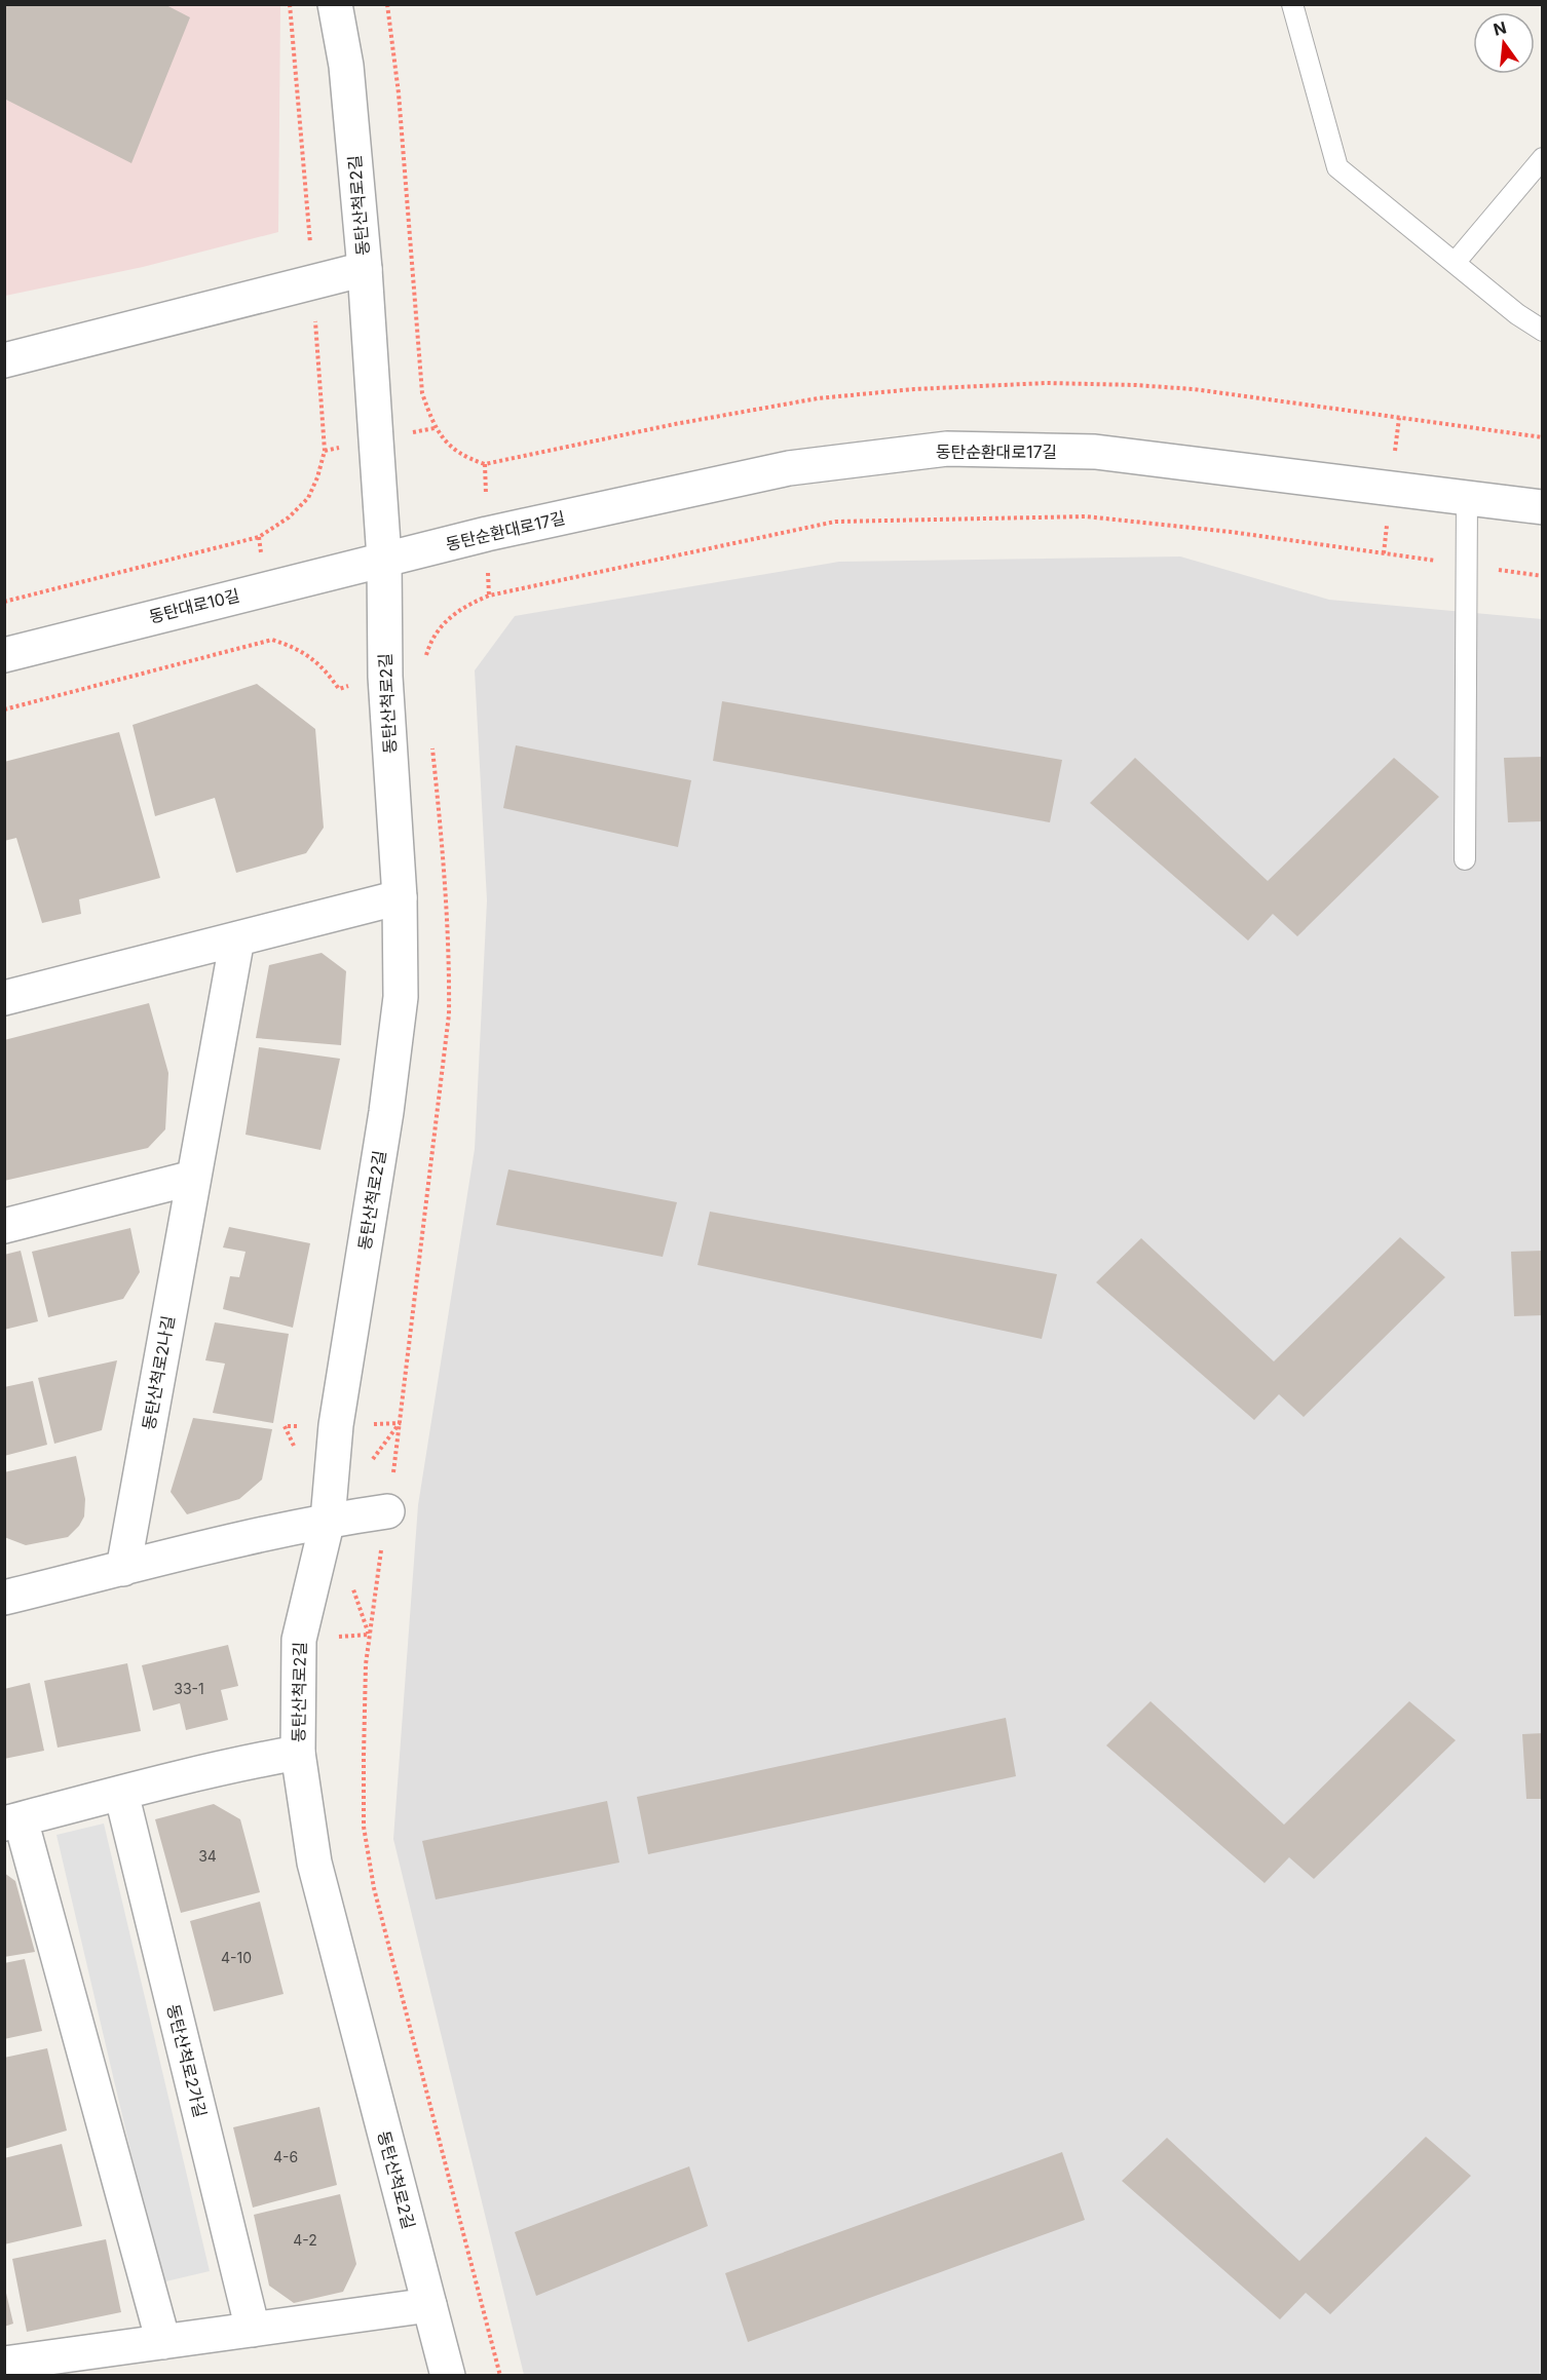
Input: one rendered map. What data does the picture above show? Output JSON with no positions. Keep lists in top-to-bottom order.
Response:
{
  "streets": {
    "street": [
      "동탄산척로2길",
      "동탄순환대로17길",
      "동탄대로10길",
      "동탄산척로2나길",
      "동탄산척로2가길"
    ]
  },
  "crossings": [
    ["동탄산척로2길", "동탄순환대로17길"],
    ["동탄산척로2길", "동탄대로10길"],
    ["동탄순환대로17길", "동탄대로10길"]
  ],
  "house_numbers": [
    "33-1",
    "34",
    "4-10",
    "4-6",
    "4-2"
  ],
  "north": "top"
}
